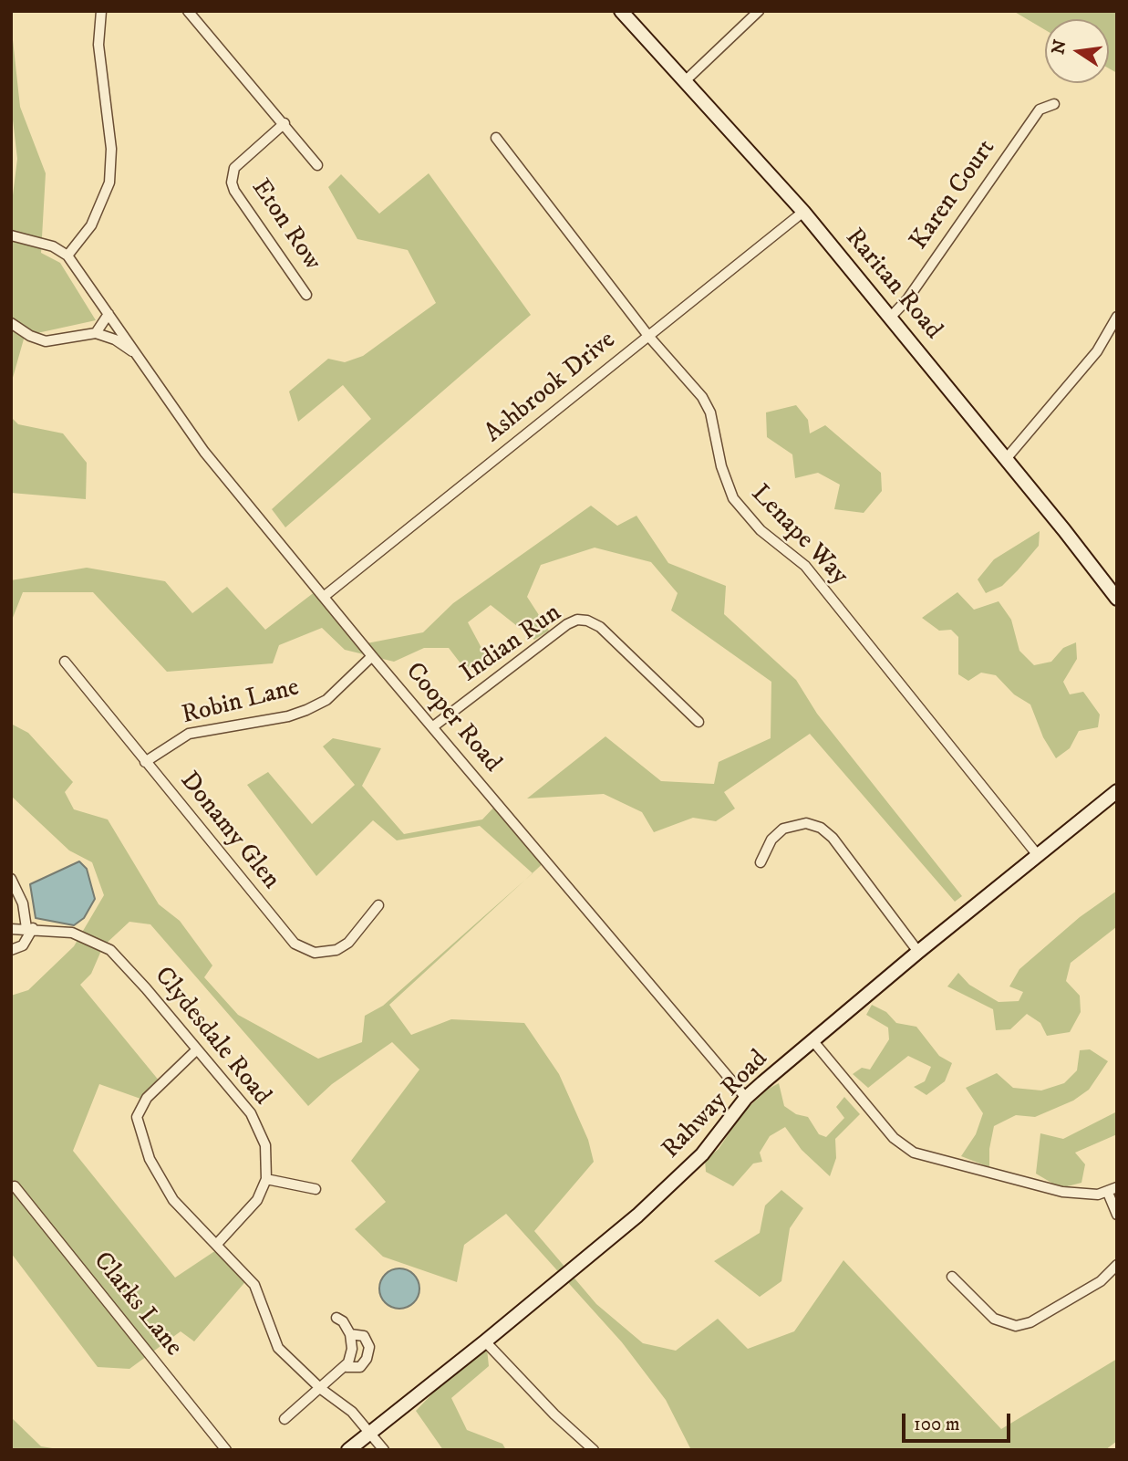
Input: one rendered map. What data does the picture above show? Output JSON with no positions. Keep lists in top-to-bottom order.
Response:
{
  "streets": {
    "street": [
      "Karen Court",
      "Eton Row",
      "Raritan Road",
      "Ashbrook Drive",
      "Lenape Way",
      "Indian Run",
      "Robin Lane",
      "Cooper Road",
      "Donamy Glen",
      "Clydesdale Road",
      "Rahway Road",
      "Clarks Lane"
    ]
  },
  "crossings": [
    ["Karen Court", "Raritan Road"],
    ["Raritan Road", "Ashbrook Drive"],
    ["Ashbrook Drive", "Lenape Way"],
    ["Ashbrook Drive", "Cooper Road"],
    ["Lenape Way", "Rahway Road"],
    ["Indian Run", "Cooper Road"],
    ["Robin Lane", "Cooper Road"],
    ["Robin Lane", "Donamy Glen"],
    ["Cooper Road", "Rahway Road"]
  ],
  "scale_bar": "100 m",
  "north": "left"
}
